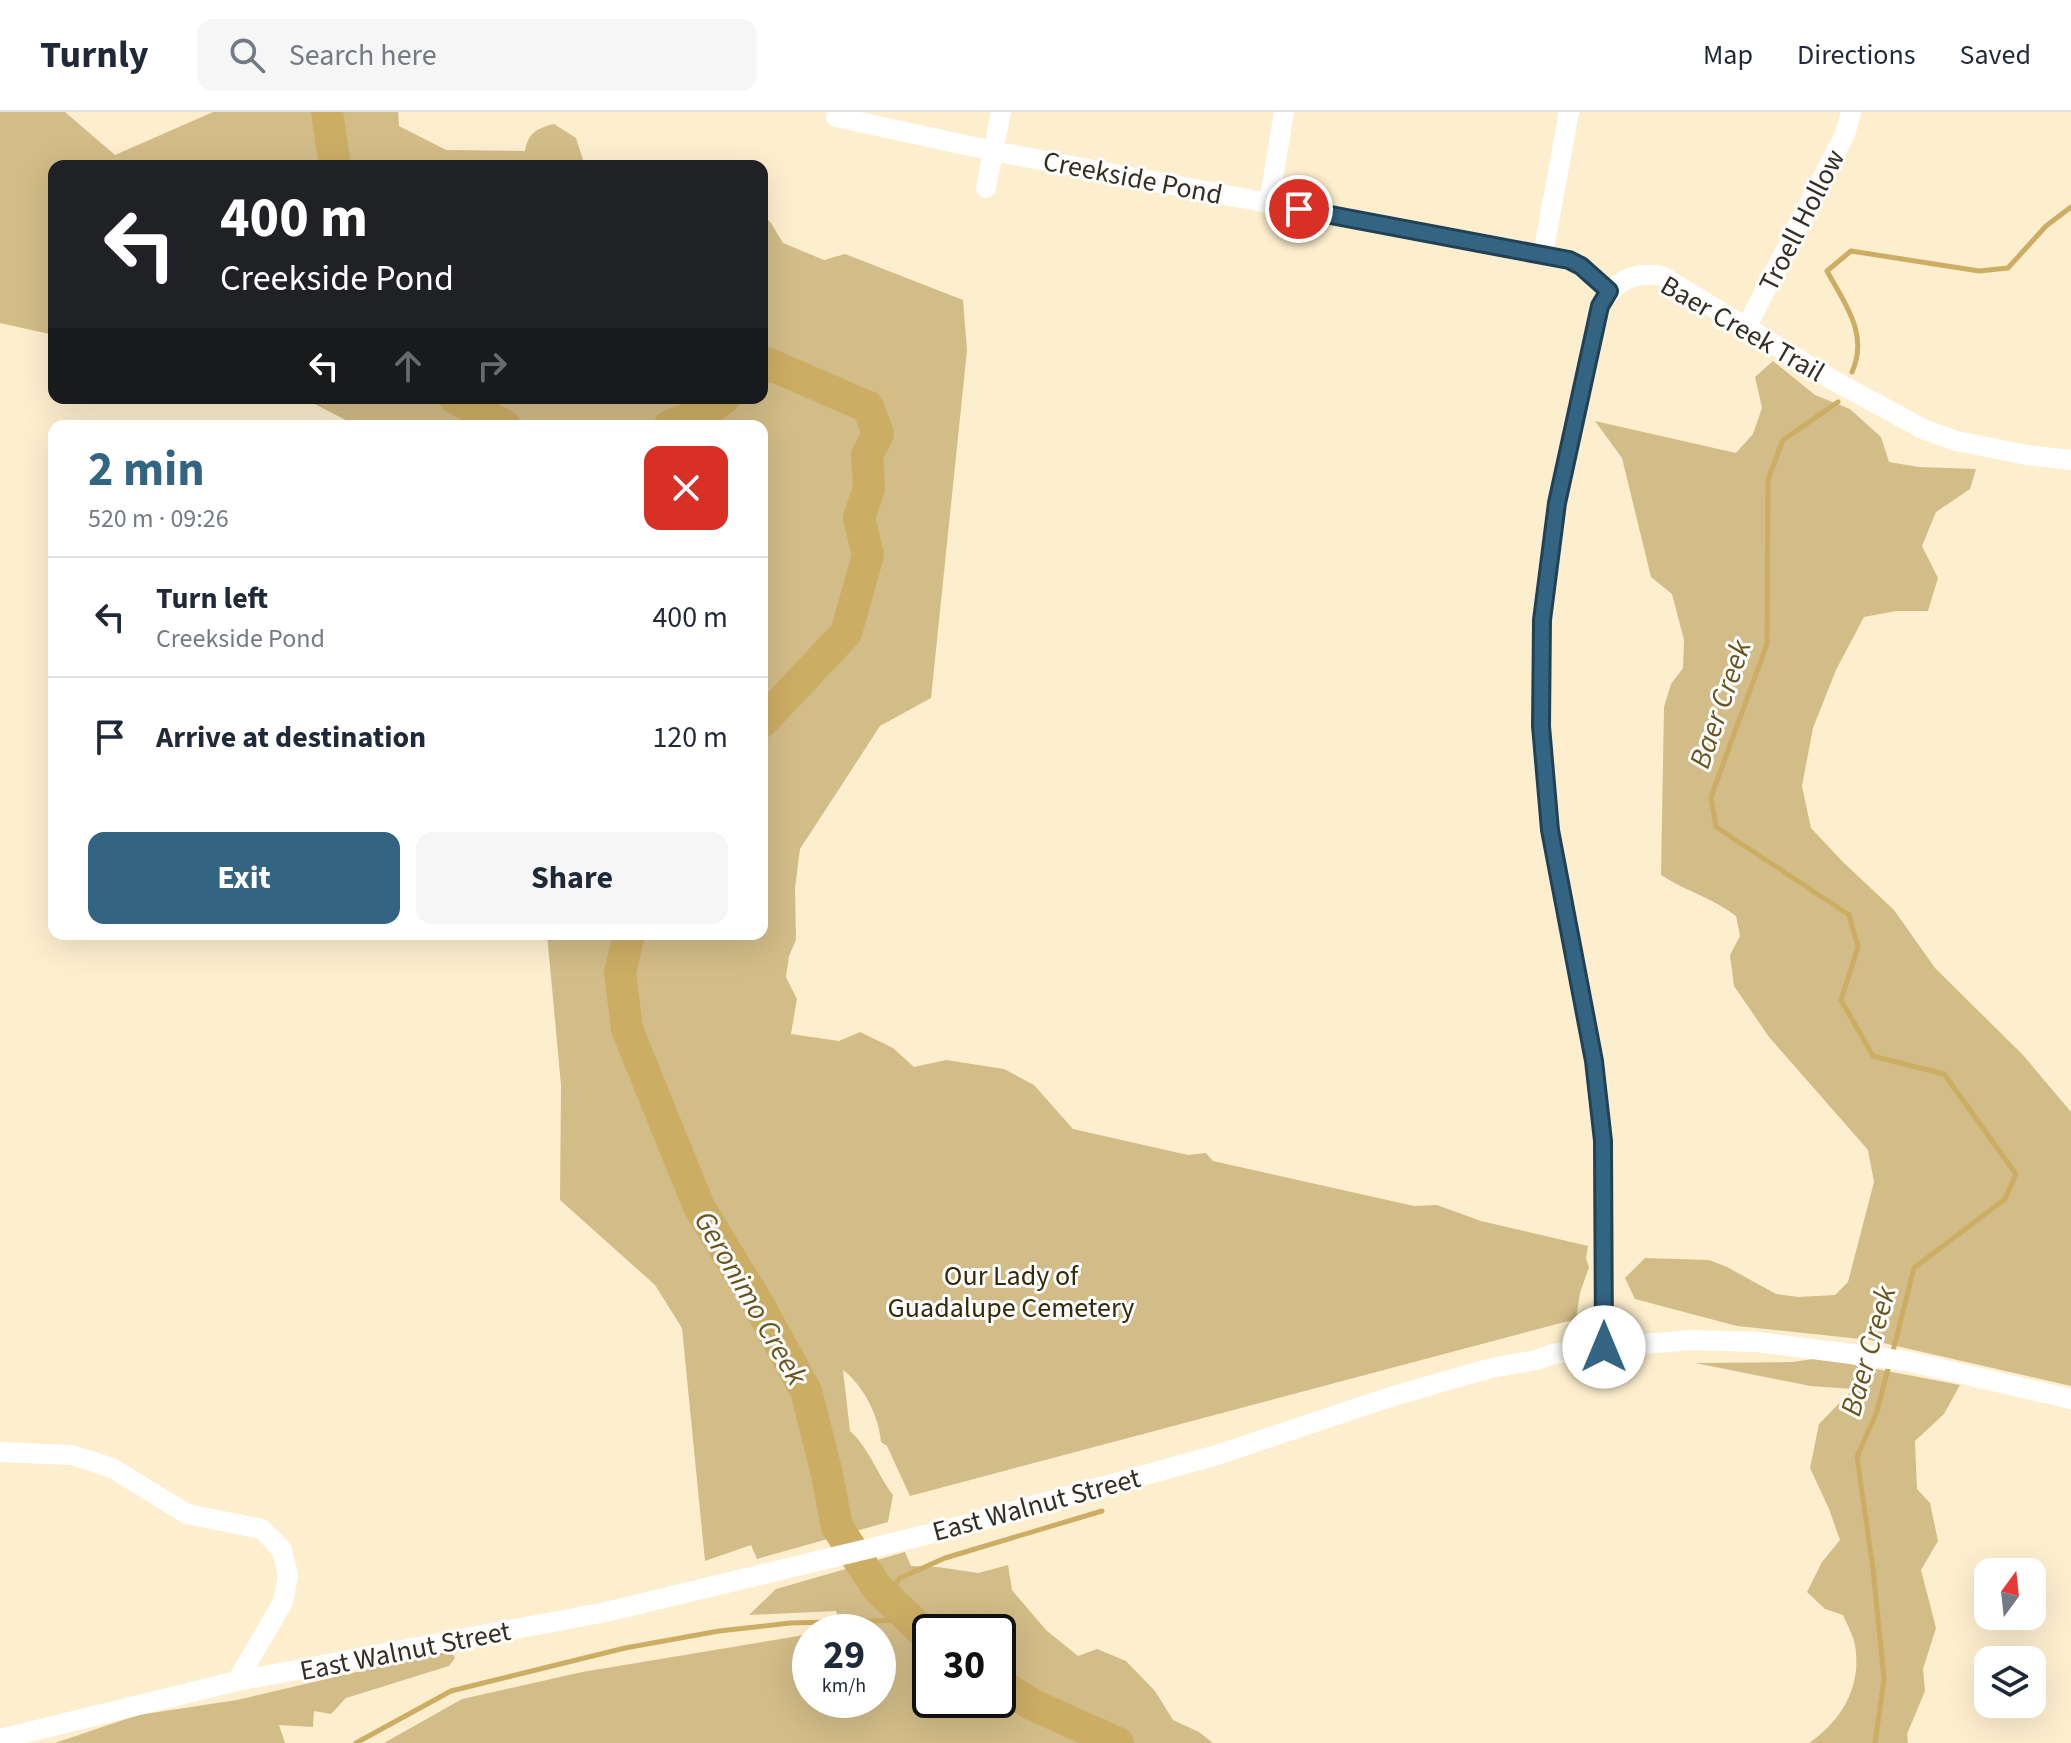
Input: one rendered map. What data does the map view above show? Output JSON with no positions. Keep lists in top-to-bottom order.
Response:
{
  "streets": {
    "street": [
      "Creekside Pond",
      "Troell Hollow",
      "Baer Creek Trail",
      "East Walnut Street"
    ]
  },
  "crossings": [
    ["Creekside Pond", "Baer Creek Trail"],
    ["Troell Hollow", "Baer Creek Trail"]
  ],
  "water": ["Baer Creek", "Geronimo Creek"],
  "parks": ["Our Lady of Guadalupe Cemetery"],
  "north": "top",
  "page": {
    "header": "Turnly",
    "search": "Search here",
    "nav": ["Map", "Directions", "Saved"],
    "turn": ["400 m", "Creekside Pond"],
    "heading": ["2 min", "520 m · 09:26"],
    "list": [
      {
        "name": "Turn left",
        "note": "Creekside Pond",
        "value": "400 m"
      },
      {
        "name": "Arrive at destination",
        "value": "120 m"
      }
    ],
    "buttons": ["Exit", "Share"],
    "speed": "29 km/h",
    "limit": "30"
  }
}
